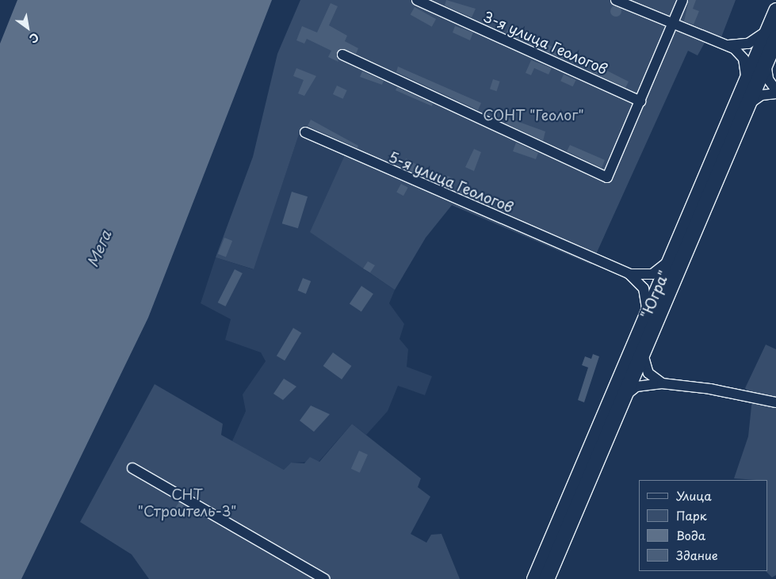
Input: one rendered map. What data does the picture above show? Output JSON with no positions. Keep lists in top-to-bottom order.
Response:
{
  "streets": {
    "highway": ["\"Югра\""],
    "street": ["3-я улица Геологов", "5-я улица Геологов"]
  },
  "water": ["Мега"],
  "parks": ["СОНТ \"Геолог\"", "СНТ \"Строитель-3\""],
  "legend": [
    "Улица",
    "Парк",
    "Вода",
    "Здание"
  ],
  "north": "bottom right"
}
